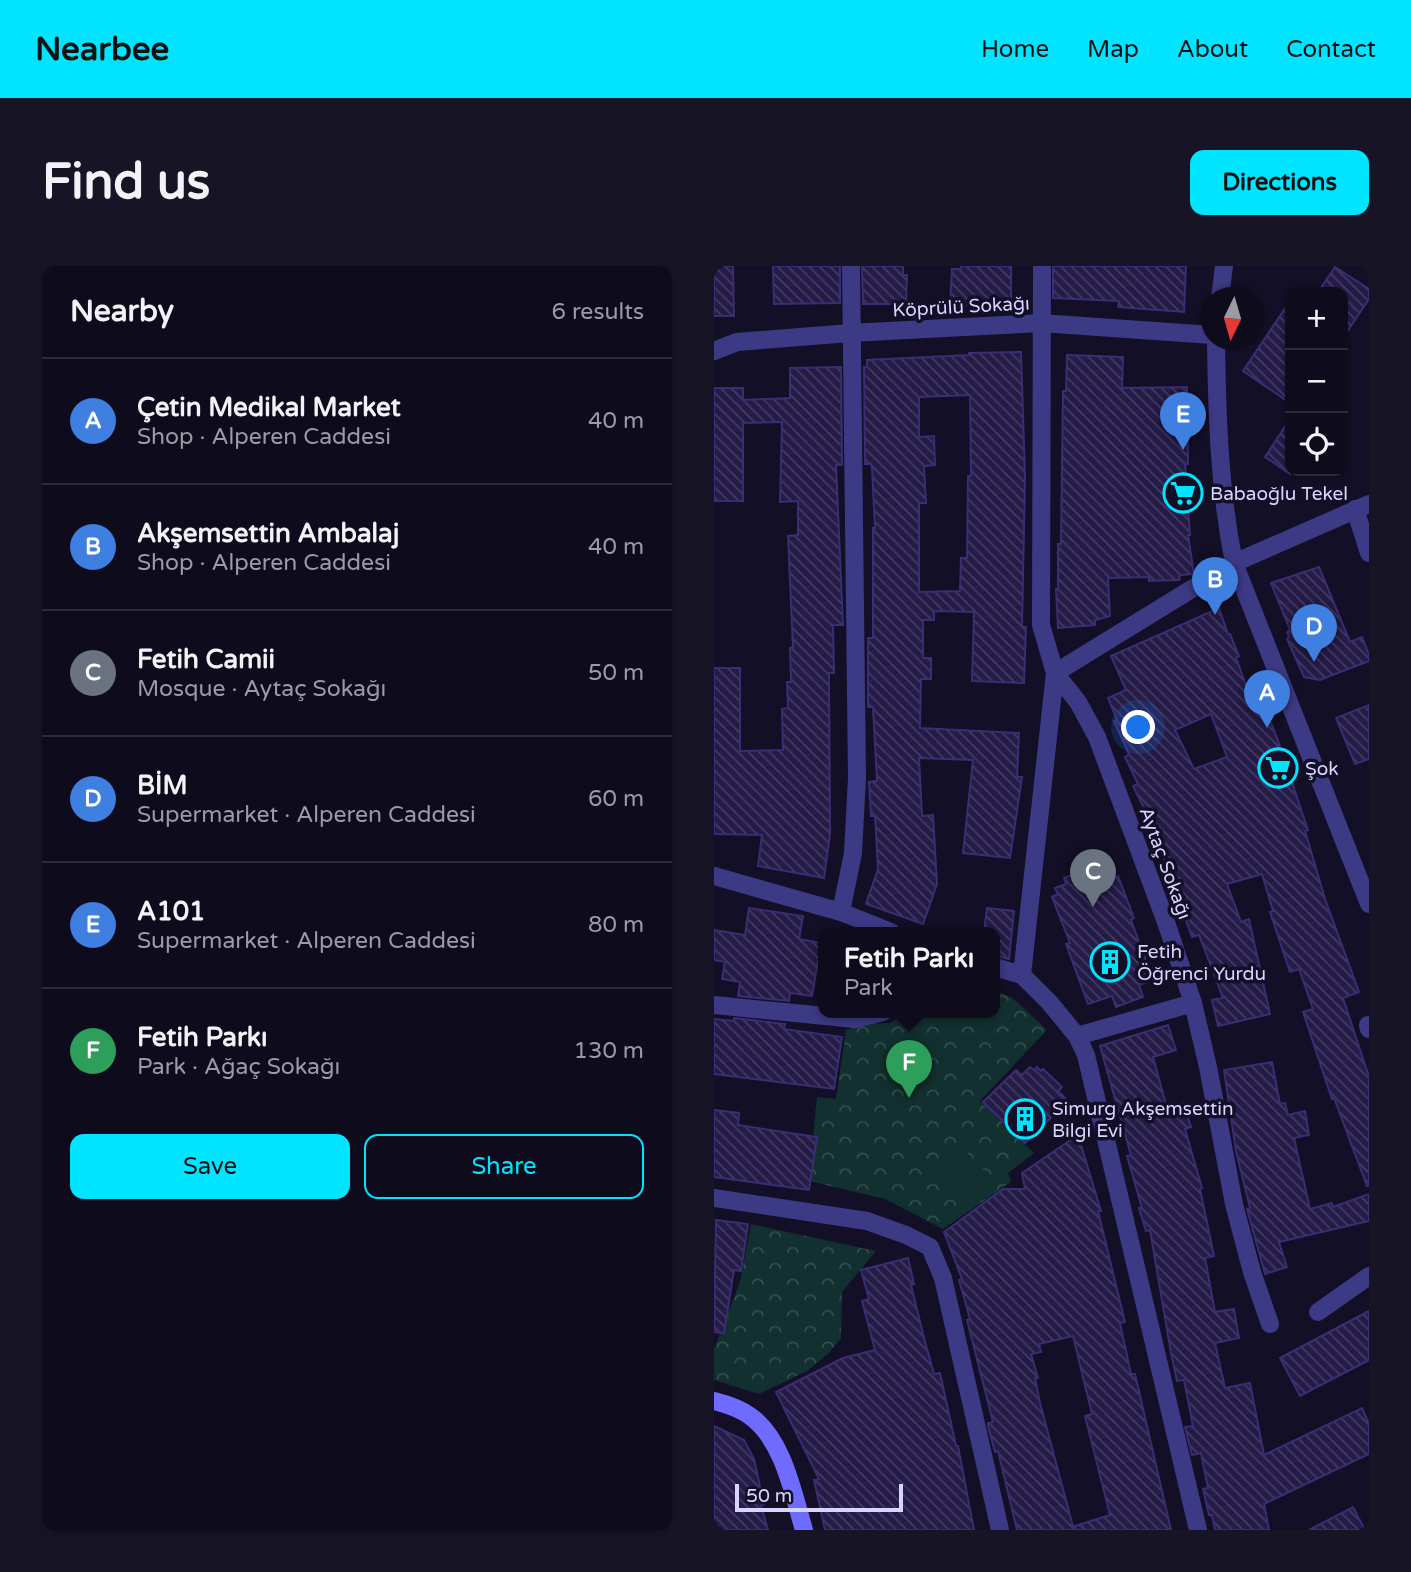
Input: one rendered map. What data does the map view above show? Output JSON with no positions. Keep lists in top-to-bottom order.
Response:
{
  "streets": {
    "street": ["Köprülü Sokağı", "Aytaç Sokağı"]
  },
  "places": {
    "supermarket": ["Babaoğlu Tekel", "Şok"],
    "building": ["Fetih Öğrenci Yurdu", "Simurg Akşemsettin Bilgi Evi"]
  },
  "scale_bar": "50 m",
  "north": "bottom",
  "page": {
    "header": "Nearbee",
    "nav": [
      "Home",
      "Map",
      "About",
      "Contact"
    ],
    "buttons": [
      "Directions",
      ["Save", "Share"]
    ],
    "title": "Find us",
    "heading": ["Nearby", "6 results"],
    "map_buttons": ["+", "−"],
    "list": [
      {
        "mark": "A",
        "name": "Çetin Medikal Market",
        "note": "Shop · Alperen Caddesi",
        "value": "40 m"
      },
      {
        "mark": "B",
        "name": "Akşemsettin Ambalaj",
        "note": "Shop · Alperen Caddesi",
        "value": "40 m"
      },
      {
        "mark": "C",
        "name": "Fetih Camii",
        "note": "Mosque · Aytaç Sokağı",
        "value": "50 m"
      },
      {
        "mark": "D",
        "name": "BİM",
        "note": "Supermarket · Alperen Caddesi",
        "value": "60 m"
      },
      {
        "mark": "E",
        "name": "A101",
        "note": "Supermarket · Alperen Caddesi",
        "value": "80 m"
      },
      {
        "mark": "F",
        "name": "Fetih Parkı",
        "note": "Park · Ağaç Sokağı",
        "value": "130 m"
      }
    ],
    "pins": [
      "E",
      "B",
      "D",
      "A",
      "C",
      "F"
    ],
    "popup": ["Fetih Parkı", "Park"],
    "scale": "50 m"
  }
}
